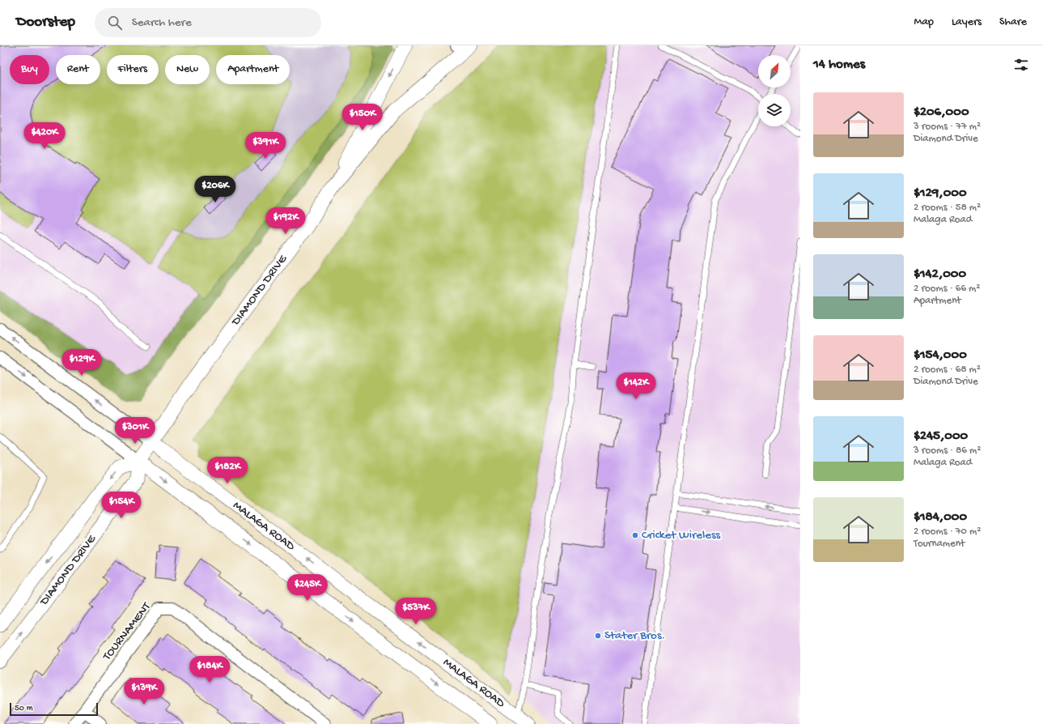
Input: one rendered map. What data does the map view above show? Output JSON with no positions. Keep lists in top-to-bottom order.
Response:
{
  "streets": {
    "street": ["DIAMOND DRIVE", "MALAGA ROAD", "TOURNAMENT"]
  },
  "crossings": [
    ["DIAMOND DRIVE", "MALAGA ROAD"]
  ],
  "places": ["Cricket Wireless", "Stater Bros."],
  "scale_bar": "50 m",
  "north": "top right",
  "page": {
    "header": "Doorstep",
    "search": "Search here",
    "nav": ["Map", "Layers", "Share"],
    "heading": "14 homes",
    "chip": [
      "Buy",
      "Rent",
      "Filters",
      "New",
      "Apartment"
    ],
    "list": [
      {
        "name": "$206,000",
        "note": "3 rooms · 77 m² · Diamond Drive"
      },
      {
        "name": "$129,000",
        "note": "2 rooms · 58 m² · Malaga Road"
      },
      {
        "name": "$142,000",
        "note": "2 rooms · 66 m² · Apartment"
      },
      {
        "name": "$154,000",
        "note": "2 rooms · 68 m² · Diamond Drive"
      },
      {
        "name": "$245,000",
        "note": "3 rooms · 86 m² · Malaga Road"
      },
      {
        "name": "$184,000",
        "note": "2 rooms · 70 m² · Tournament"
      }
    ],
    "price": [
      "$150K",
      "$420K",
      "$391K",
      "$206K",
      "$192K",
      "$129K",
      "$142K",
      "$301K",
      "$182K",
      "$154K",
      "$245K",
      "$537K",
      "$184K",
      "$139K"
    ],
    "scale": "50 m"
  }
}
